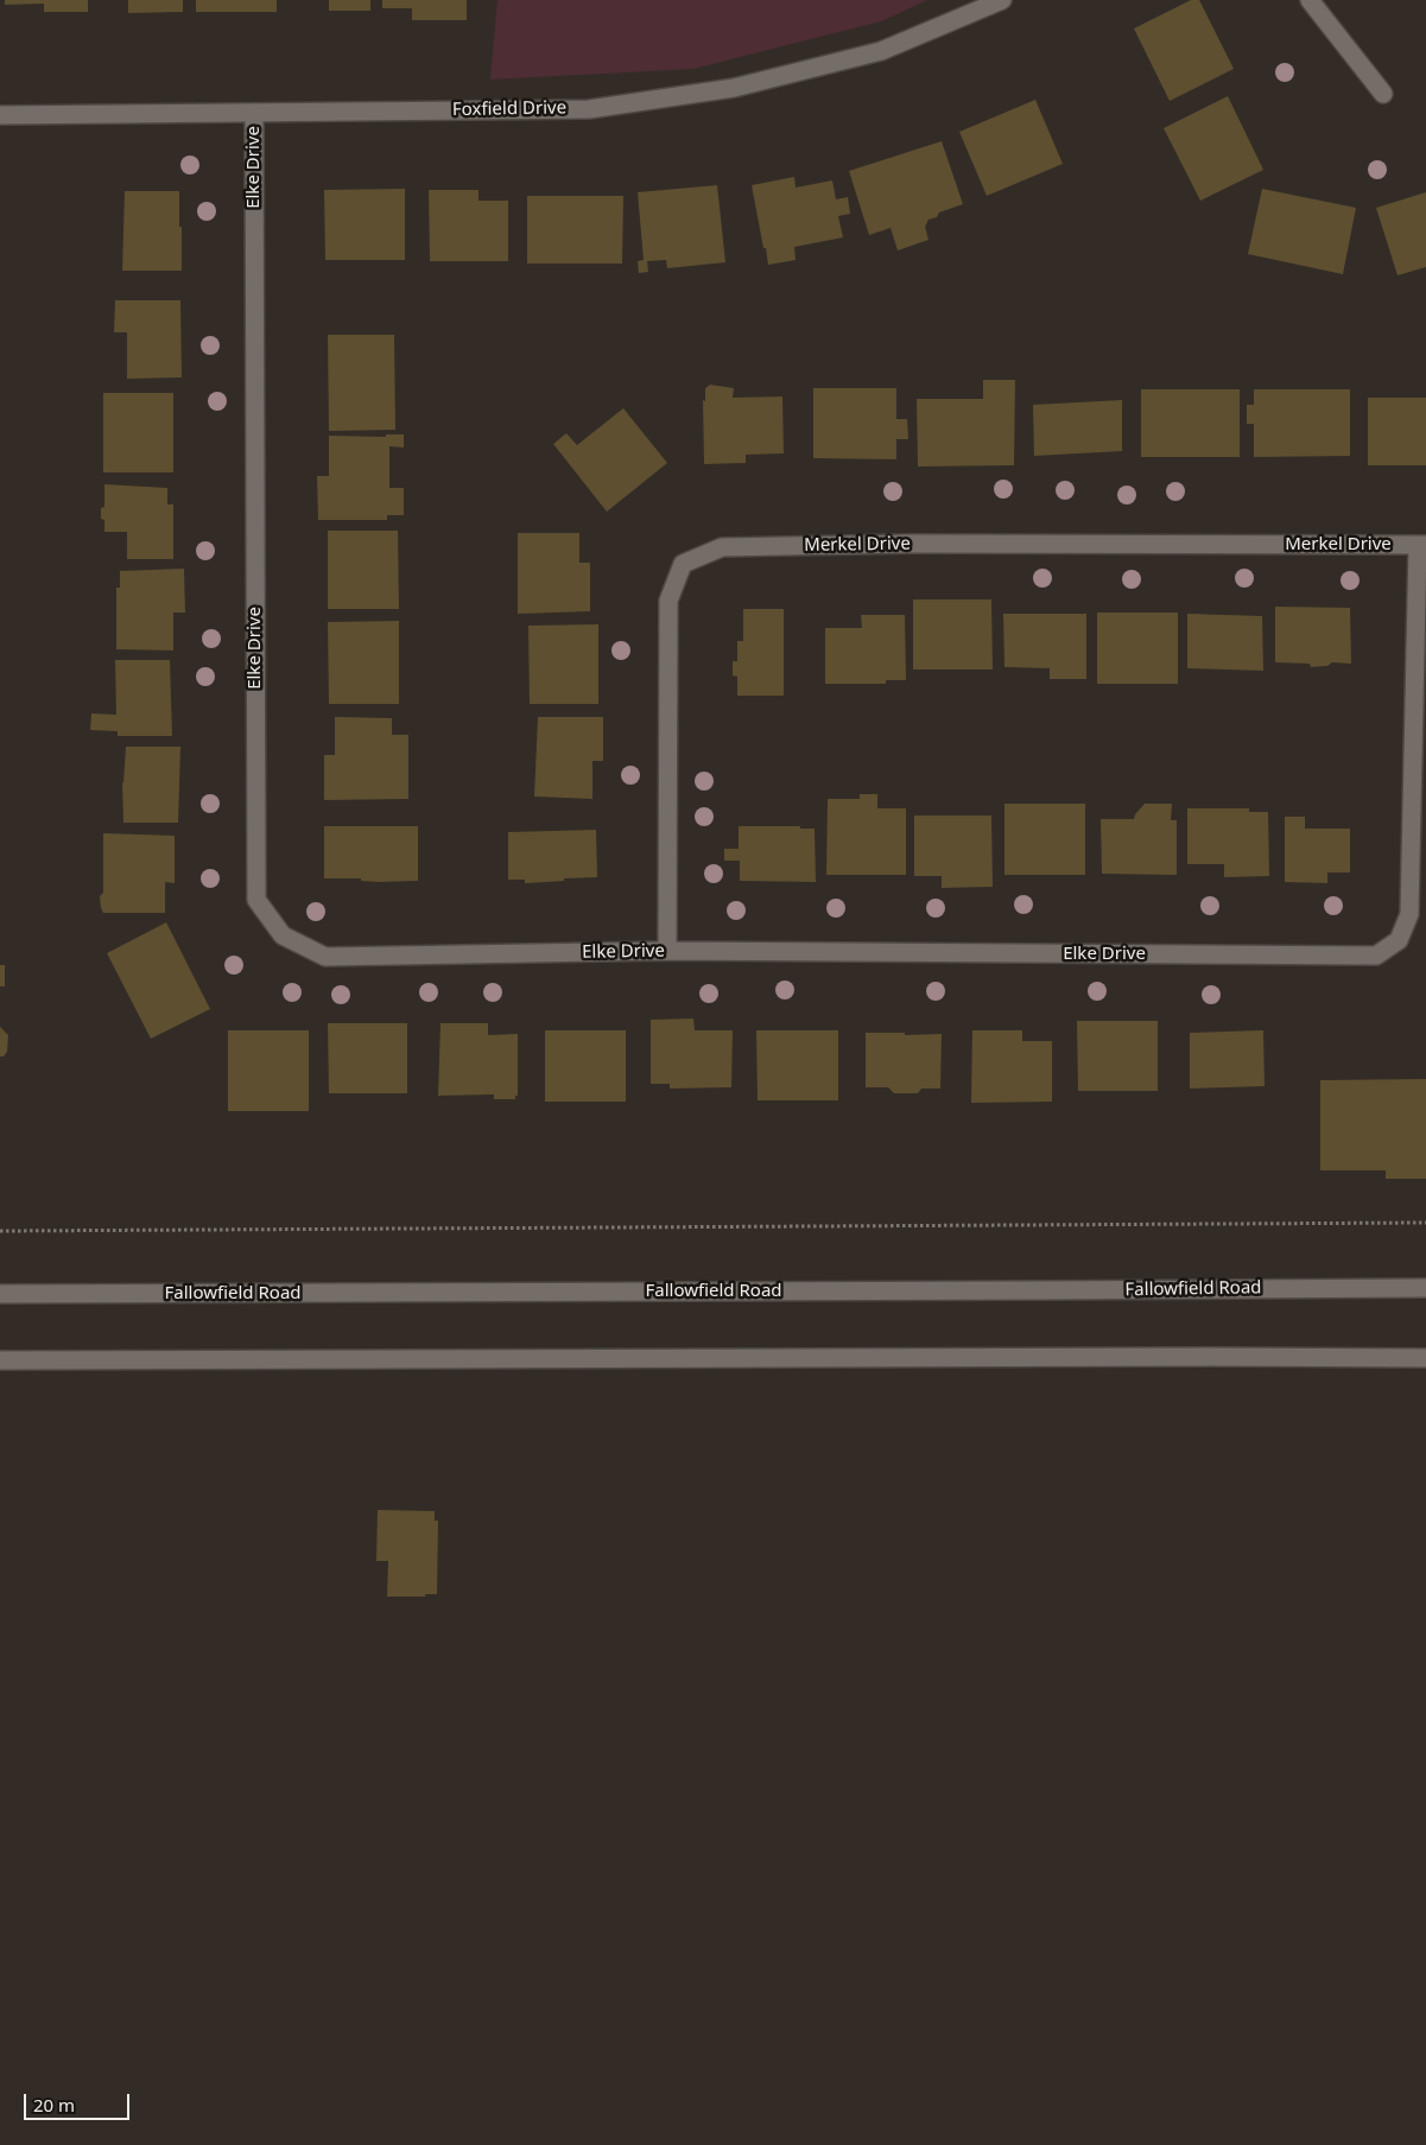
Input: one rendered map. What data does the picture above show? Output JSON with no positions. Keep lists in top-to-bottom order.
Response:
{
  "streets": {
    "street": [
      "Foxfield Drive",
      "Elke Drive",
      "Merkel Drive",
      "Fallowfield Road"
    ]
  },
  "crossings": [
    ["Foxfield Drive", "Elke Drive"],
    ["Elke Drive", "Merkel Drive"]
  ],
  "scale_bar": "20 m"
}
